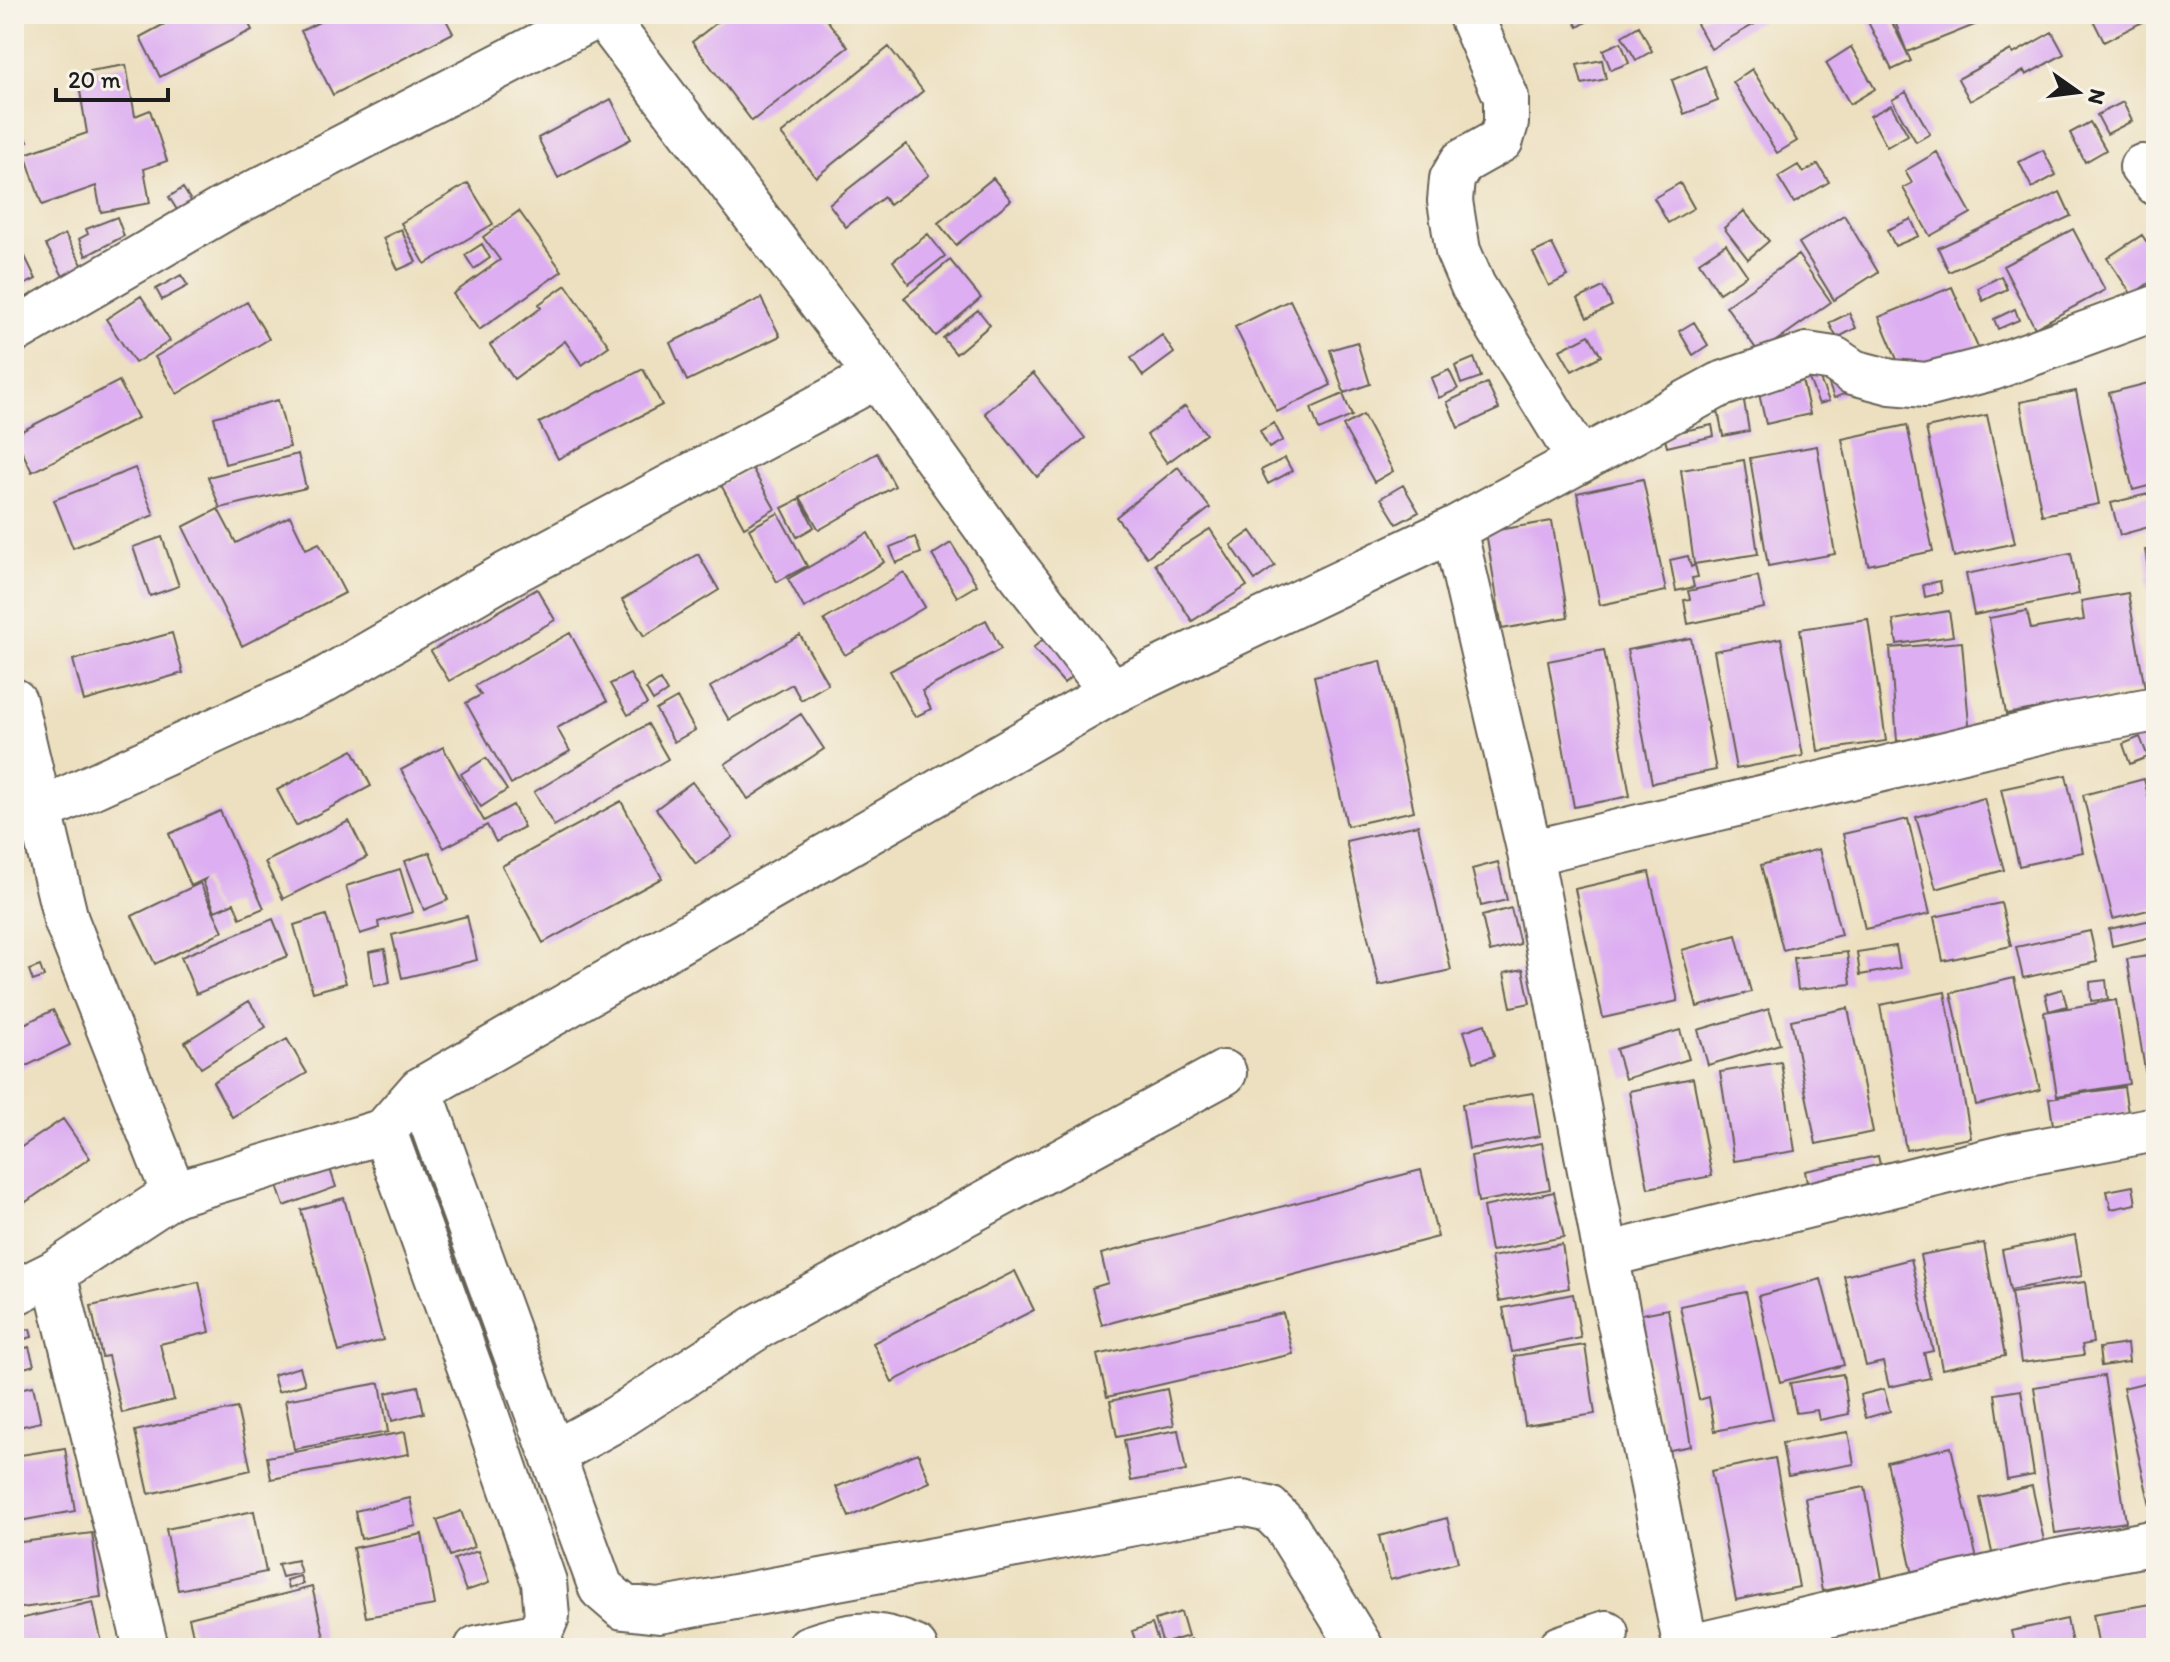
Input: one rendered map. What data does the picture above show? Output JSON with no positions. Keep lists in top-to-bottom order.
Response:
{
  "scale_bar": "20 m",
  "north": "right"
}
